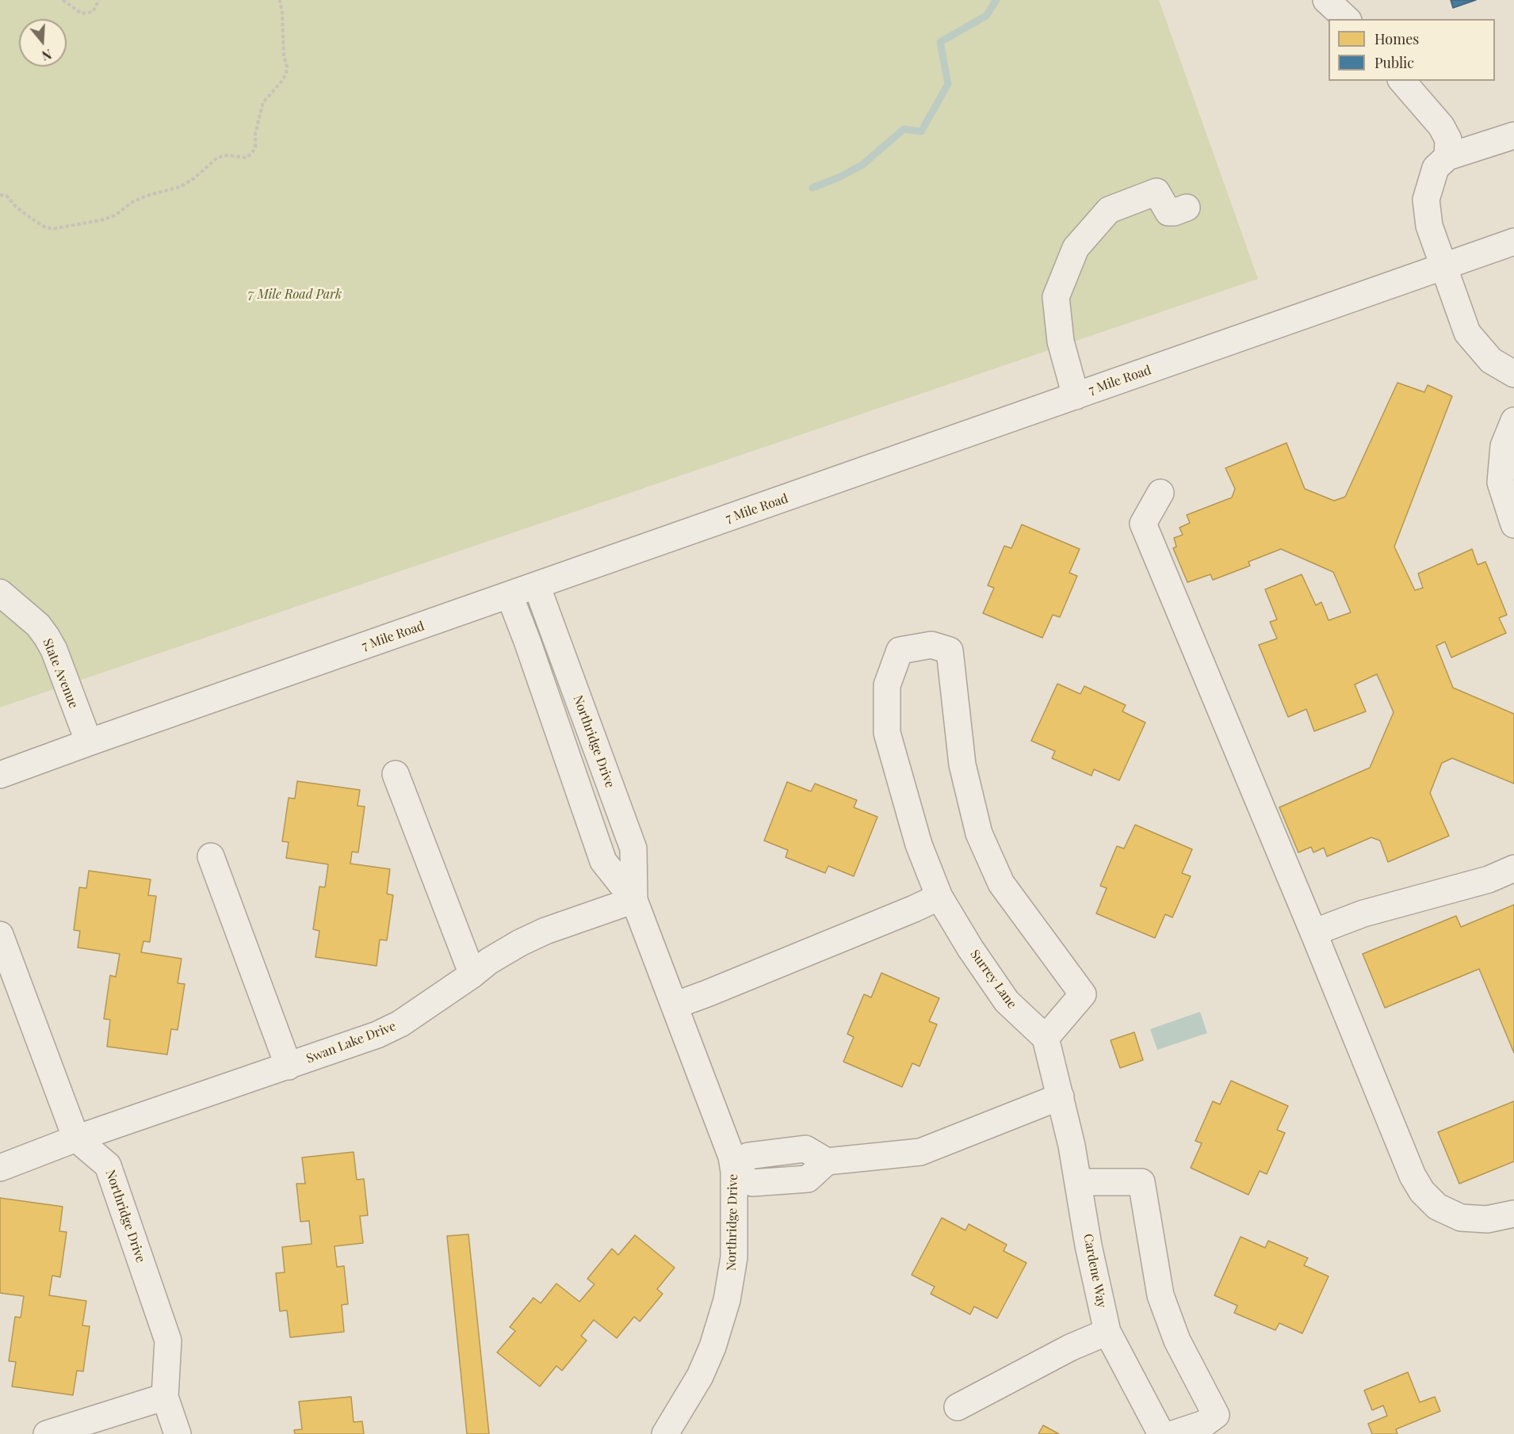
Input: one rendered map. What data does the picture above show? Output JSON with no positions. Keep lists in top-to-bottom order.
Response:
{
  "streets": {
    "street": [
      "7 Mile Road",
      "State Avenue",
      "Northridge Drive",
      "Surrey Lane",
      "Swan Lake Drive",
      "Cardene Way"
    ]
  },
  "crossings": [
    ["7 Mile Road", "State Avenue"],
    ["7 Mile Road", "Northridge Drive"],
    ["Northridge Drive", "Swan Lake Drive"]
  ],
  "parks": ["7 Mile Road Park"],
  "legend": ["Homes", "Public"],
  "north": "bottom"
}
